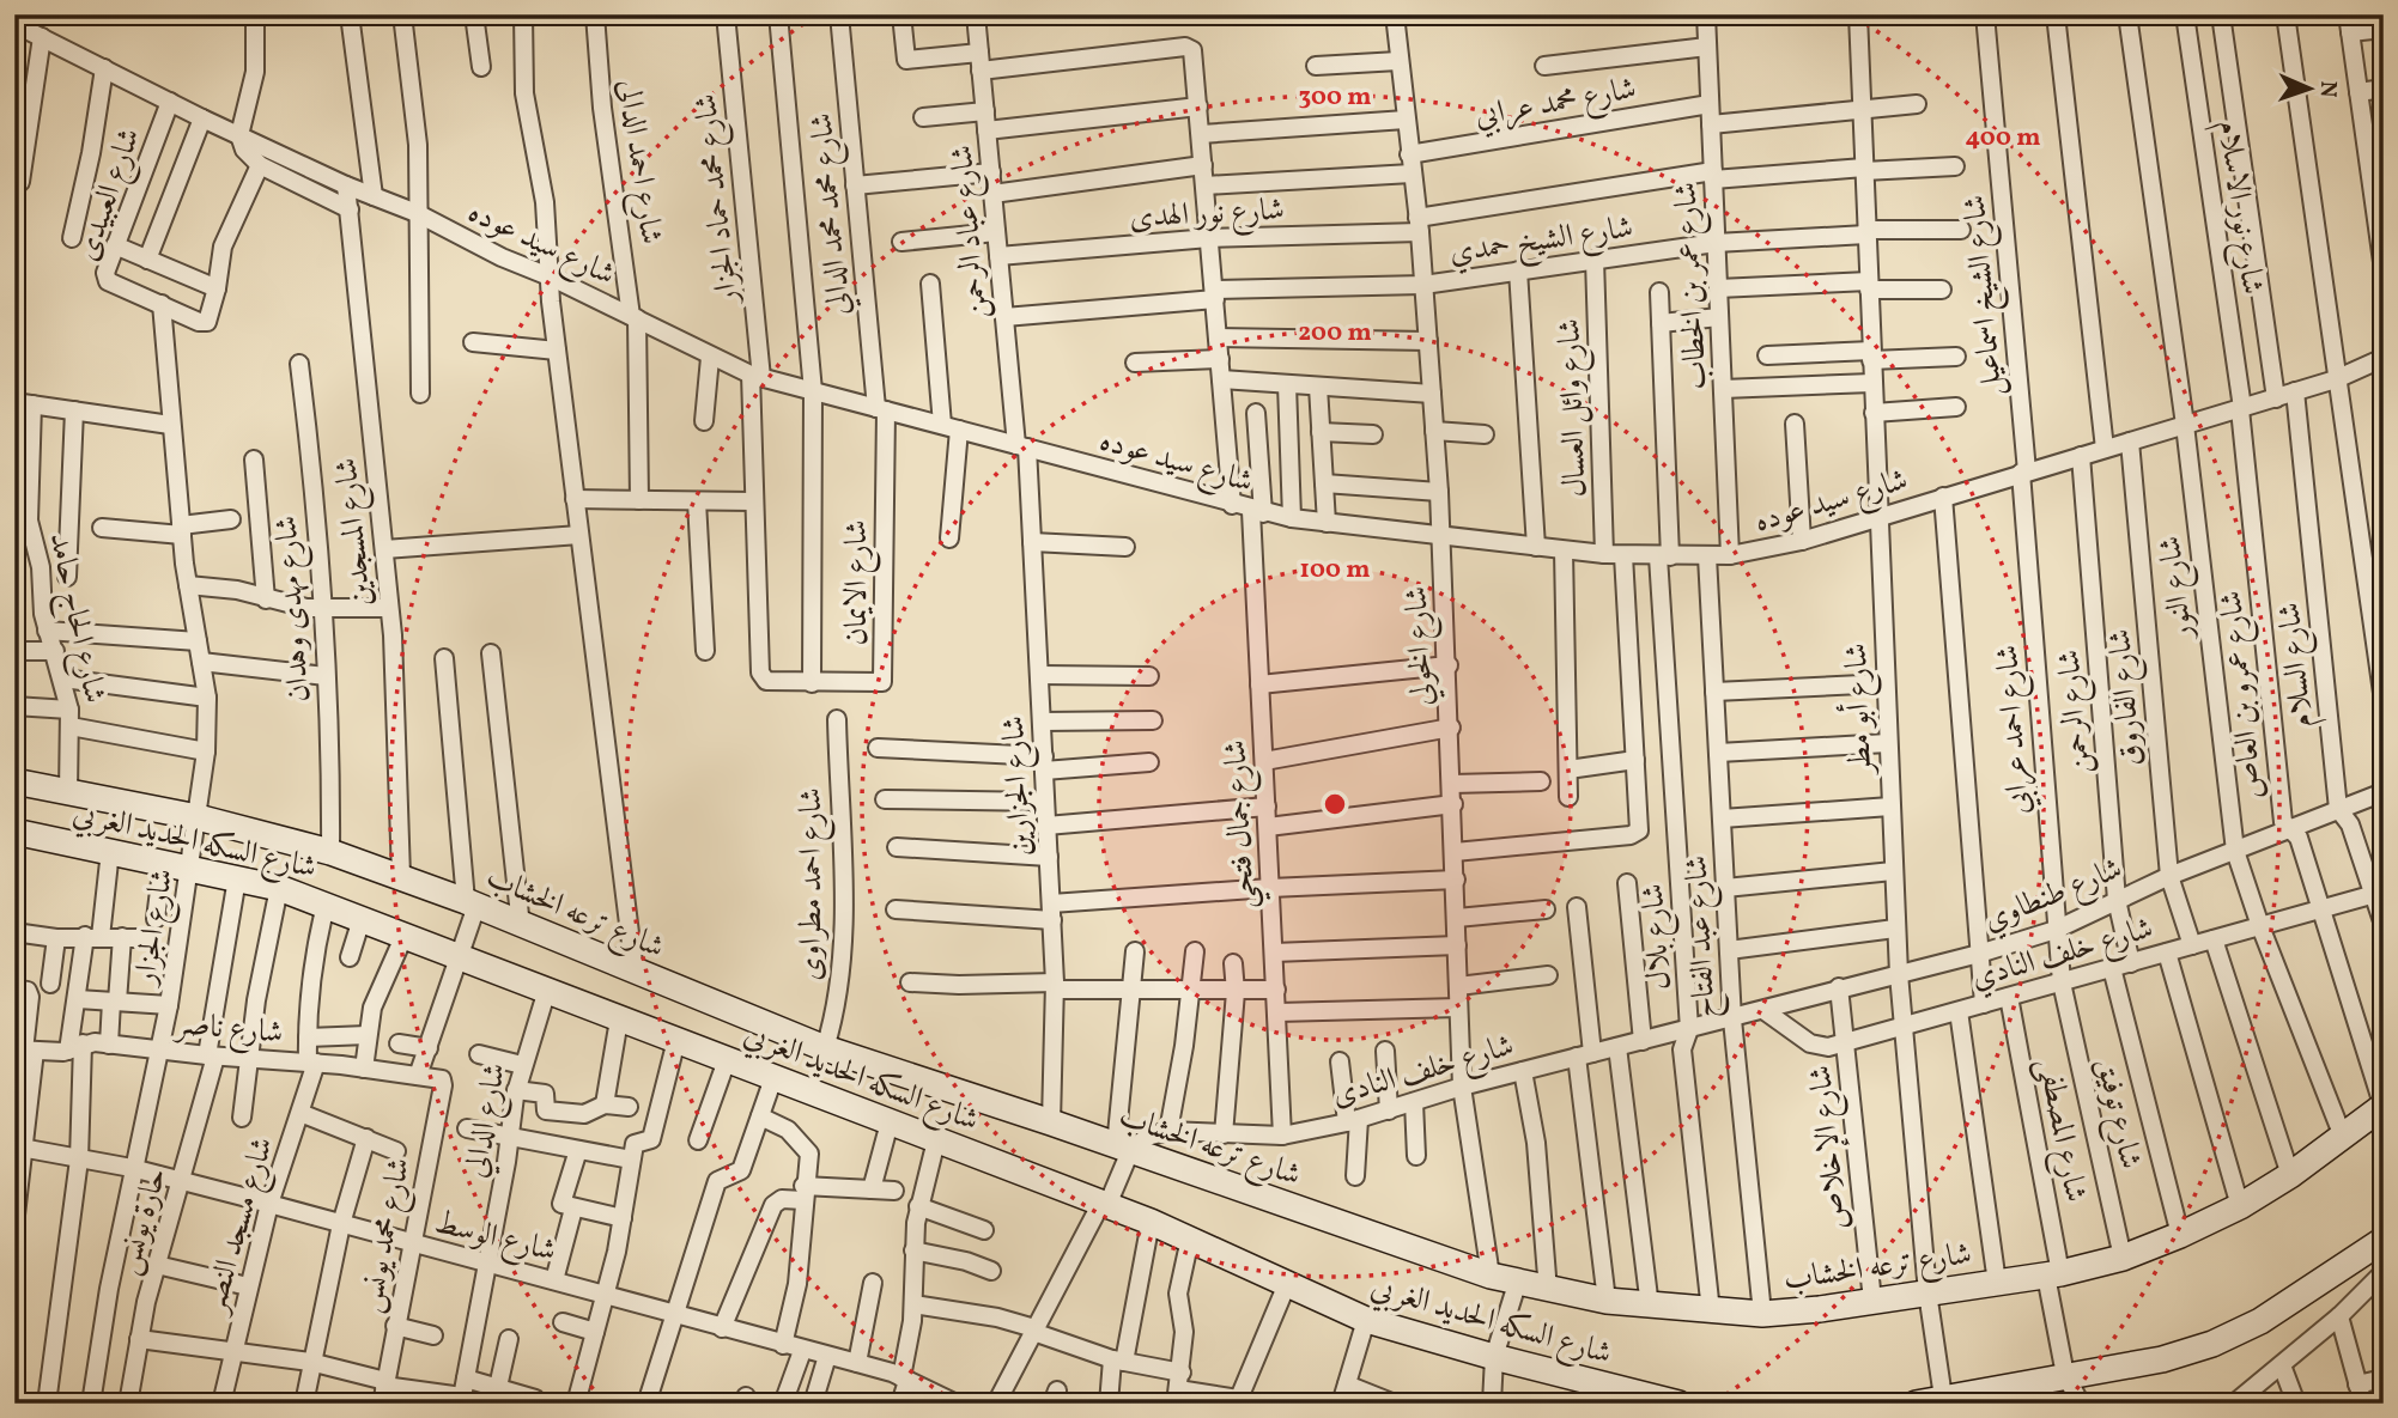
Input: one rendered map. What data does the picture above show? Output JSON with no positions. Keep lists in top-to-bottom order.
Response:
{
  "streets": {
    "street": [
      "شارع محمد عرابي",
      "شارع احمد الدالى",
      "شارع العبيدى",
      "شارع محمد حماد الجزار",
      "شارع نور الاسلام",
      "شارع نور الهدى",
      "شارع محمد محمد الدالي",
      "شارع عباد الرحمن",
      "شارع الشيخ حمدي",
      "شارع سيد عوده",
      "شارع عمر بن الخطاب",
      "شارع الشيخ اسماعيل",
      "شارع وائل العسال",
      "شارع المسجدين",
      "شارع الايمان",
      "شارع النور",
      "شارع مهدى وهدان",
      "شارع الحاج حامد",
      "شارع الخولي",
      "شارع السلام",
      "شارع عمرو بن العاص",
      "شارع الفاروق",
      "شارع أبو مطر",
      "شارع الرحمن",
      "شارع احمد عرابي",
      "شارع الجزارين",
      "شارع جمال فتحي",
      "شارع السكه الحديد الغربي",
      "شارع احمد مطراوى",
      "شارع طنطاوي",
      "شارع ترعه الخشاب",
      "شارع الجزار",
      "شارع بلال",
      "شارع عبد الفتاح",
      "شارع خلف النادي",
      "شارع ناصر",
      "شارع خلف النادى",
      "شارع توفيق",
      "شارع الدالي",
      "شارع المصطفى",
      "شارع الإخلاص",
      "حارة يونس",
      "شارع مسجد النصر",
      "شارع محمد يونس",
      "شارع الوسط"
    ]
  },
  "crossings": [
    ["شارع محمد عرابي", "شارع عمر بن الخطاب"],
    ["شارع محمد عرابي", "شارع الخولي"],
    ["شارع احمد الدالى", "شارع سيد عوده"],
    ["شارع العبيدى", "شارع سيد عوده"],
    ["شارع العبيدى", "شارع الجزار"],
    ["شارع محمد حماد الجزار", "شارع سيد عوده"],
    ["شارع محمد حماد الجزار", "شارع الايمان"],
    ["شارع نور الاسلام", "شارع سيد عوده"],
    ["شارع نور الاسلام", "شارع عمرو بن العاص"],
    ["شارع نور الهدى", "شارع عباد الرحمن"],
    ["شارع نور الهدى", "شارع عمر بن الخطاب"],
    ["شارع نور الهدى", "شارع الخولي"],
    ["شارع نور الهدى", "شارع أبو مطر"],
    ["شارع محمد محمد الدالي", "شارع سيد عوده"],
    ["شارع محمد محمد الدالي", "شارع الايمان"],
    ["شارع عباد الرحمن", "شارع الشيخ حمدي"],
    ["شارع عباد الرحمن", "شارع سيد عوده"],
    ["شارع عباد الرحمن", "شارع الجزارين"],
    ["شارع الشيخ حمدي", "شارع عمر بن الخطاب"],
    ["شارع الشيخ حمدي", "شارع وائل العسال"],
    ["شارع الشيخ حمدي", "شارع الخولي"],
    ["شارع الشيخ حمدي", "شارع أبو مطر"],
    ["شارع سيد عوده", "شارع عمر بن الخطاب"],
    ["شارع سيد عوده", "شارع الشيخ اسماعيل"],
    ["شارع سيد عوده", "شارع وائل العسال"],
    ["شارع سيد عوده", "شارع المسجدين"],
    ["شارع سيد عوده", "شارع الايمان"],
    ["شارع سيد عوده", "شارع النور"],
    ["شارع سيد عوده", "شارع الخولي"],
    ["شارع سيد عوده", "شارع السلام"],
    ["شارع سيد عوده", "شارع عمرو بن العاص"],
    ["شارع سيد عوده", "شارع الفاروق"],
    ["شارع سيد عوده", "شارع أبو مطر"],
    ["شارع سيد عوده", "شارع الرحمن"],
    ["شارع سيد عوده", "شارع احمد عرابي"],
    ["شارع سيد عوده", "شارع الجزارين"],
    ["شارع سيد عوده", "شارع جمال فتحي"],
    ["شارع سيد عوده", "شارع بلال"],
    ["شارع سيد عوده", "شارع عبد الفتاح"],
    ["شارع الشيخ اسماعيل", "شارع احمد عرابي"],
    ["شارع المسجدين", "شارع ترعه الخشاب"],
    ["شارع النور", "شارع طنطاوي"],
    ["شارع النور", "شارع ترعه الخشاب"],
    ["شارع النور", "شارع خلف النادي"],
    ["شارع مهدى وهدان", "شارع ترعه الخشاب"],
    ["شارع الحاج حامد", "شارع ترعه الخشاب"],
    ["شارع الخولي", "شارع ترعه الخشاب"],
    ["شارع الخولي", "شارع خلف النادى"],
    ["شارع السلام", "شارع طنطاوي"],
    ["شارع السلام", "شارع خلف النادي"],
    ["شارع عمرو بن العاص", "شارع طنطاوي"],
    ["شارع عمرو بن العاص", "شارع ترعه الخشاب"],
    ["شارع عمرو بن العاص", "شارع خلف النادي"],
    ["شارع الفاروق", "شارع طنطاوي"],
    ["شارع الفاروق", "شارع خلف النادي"],
    ["شارع أبو مطر", "شارع طنطاوي"],
    ["شارع أبو مطر", "شارع ترعه الخشاب"],
    ["شارع أبو مطر", "شارع خلف النادي"],
    ["شارع الرحمن", "شارع طنطاوي"],
    ["شارع الرحمن", "شارع خلف النادي"],
    ["شارع احمد عرابي", "شارع طنطاوي"],
    ["شارع احمد عرابي", "شارع خلف النادي"],
    ["شارع احمد عرابي", "شارع توفيق"],
    ["شارع الجزارين", "شارع ترعه الخشاب"],
    ["شارع جمال فتحي", "شارع خلف النادى"],
    ["شارع السكه الحديد الغربي", "شارع الجزار"],
    ["شارع السكه الحديد الغربي", "شارع الدالي"],
    ["شارع السكه الحديد الغربي", "حارة يونس"],
    ["شارع السكه الحديد الغربي", "شارع مسجد النصر"],
    ["شارع احمد مطراوى", "شارع ترعه الخشاب"],
    ["شارع طنطاوي", "شارع عبد الفتاح"],
    ["شارع طنطاوي", "شارع خلف النادي"],
    ["شارع طنطاوي", "شارع خلف النادى"],
    ["شارع طنطاوي", "شارع الإخلاص"],
    ["شارع ترعه الخشاب", "شارع الجزار"],
    ["شارع ترعه الخشاب", "شارع بلال"],
    ["شارع ترعه الخشاب", "شارع عبد الفتاح"],
    ["شارع ترعه الخشاب", "شارع توفيق"],
    ["شارع ترعه الخشاب", "شارع المصطفى"],
    ["شارع ترعه الخشاب", "شارع الإخلاص"],
    ["شارع الجزار", "شارع ناصر"],
    ["شارع الجزار", "شارع الوسط"],
    ["شارع بلال", "شارع خلف النادى"],
    ["شارع عبد الفتاح", "شارع خلف النادى"],
    ["شارع خلف النادي", "شارع توفيق"],
    ["شارع خلف النادي", "شارع المصطفى"],
    ["شارع خلف النادي", "شارع الإخلاص"],
    ["شارع ناصر", "حارة يونس"],
    ["شارع ناصر", "شارع مسجد النصر"],
    ["شارع ناصر", "شارع محمد يونس"],
    ["شارع الدالي", "شارع الوسط"],
    ["حارة يونس", "شارع الوسط"],
    ["شارع مسجد النصر", "شارع الوسط"],
    ["شارع محمد يونس", "شارع الوسط"]
  ],
  "north": "right",
  "rings": [
    "300 m",
    "400 m",
    "200 m",
    "100 m"
  ]
}
